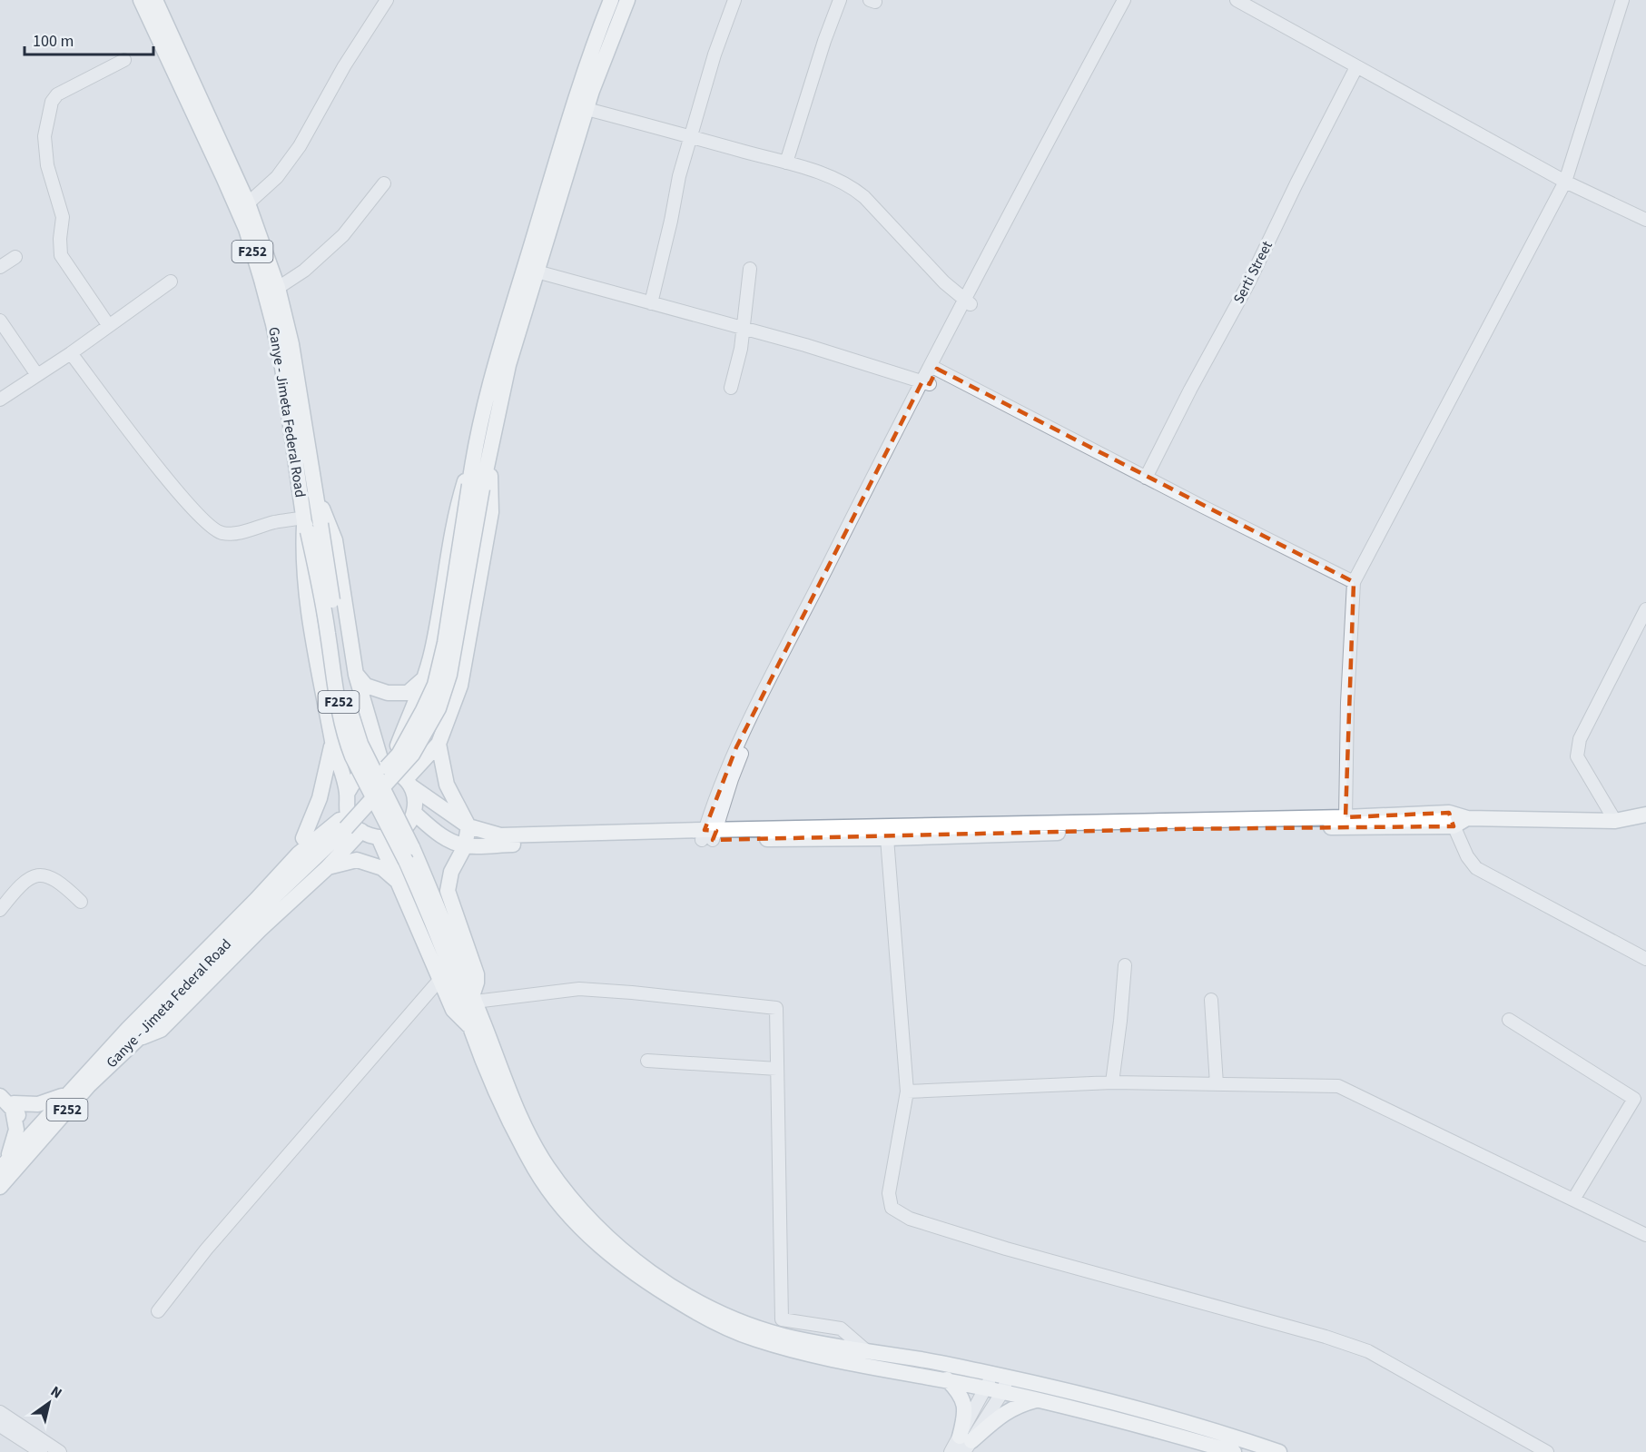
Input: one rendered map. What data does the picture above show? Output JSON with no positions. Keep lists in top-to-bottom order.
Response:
{
  "streets": {
    "main road": ["F252", "Ganye - Jimeta Federal Road"],
    "street": ["Serti Street"]
  },
  "scale_bar": "100 m",
  "north": "top right"
}
